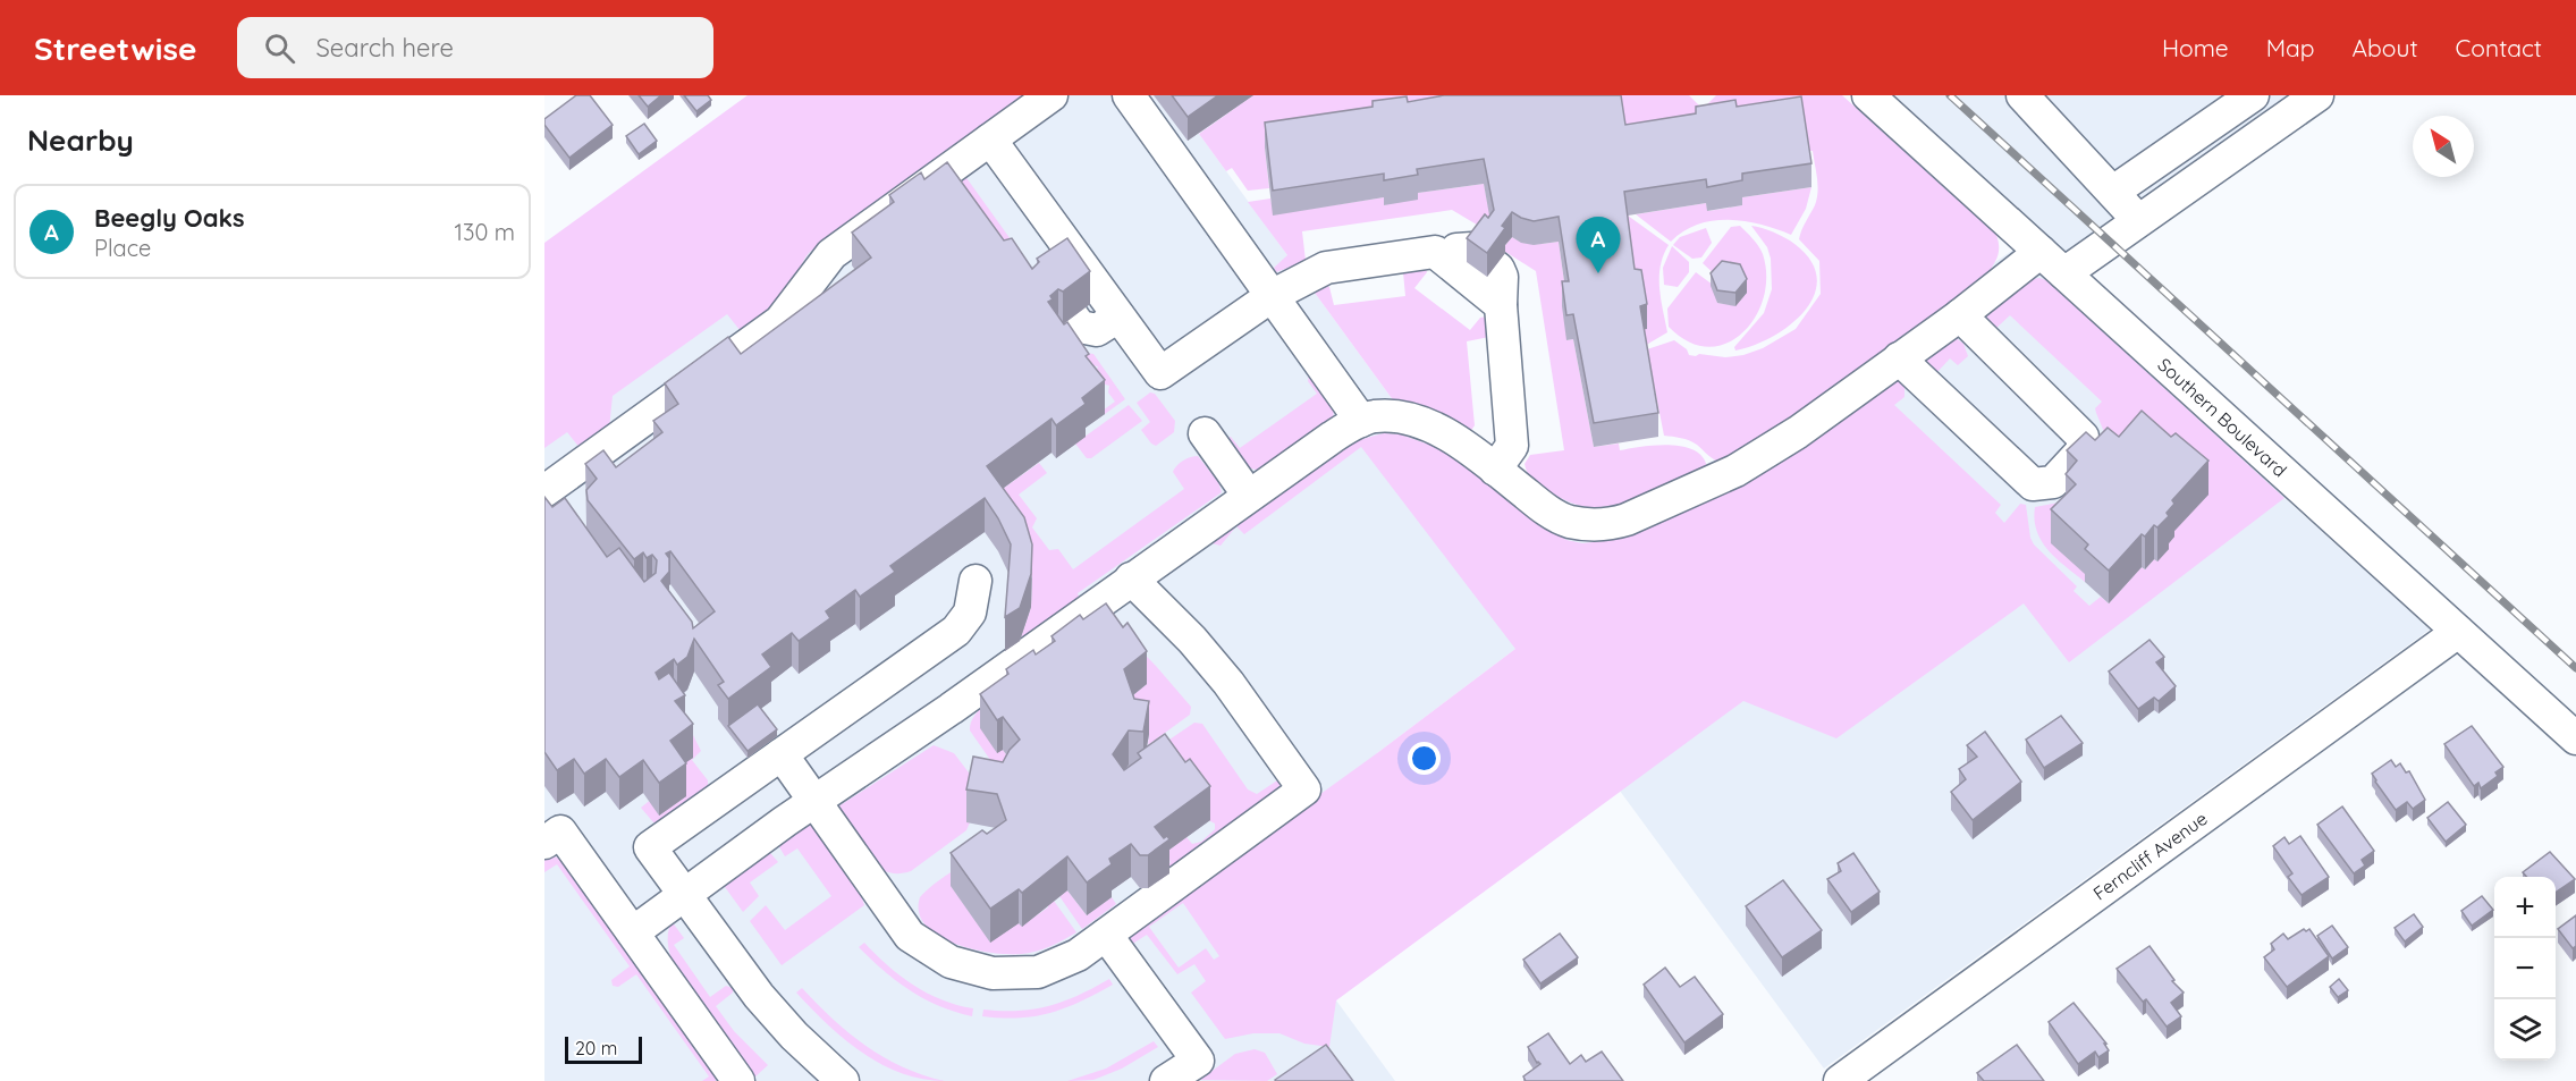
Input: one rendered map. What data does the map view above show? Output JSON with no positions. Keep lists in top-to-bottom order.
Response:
{
  "streets": {
    "street": ["Southern Boulevard", "Ferncliff Avenue"]
  },
  "crossings": [
    ["Southern Boulevard", "Ferncliff Avenue"]
  ],
  "scale_bar": "20 m",
  "north": "top left",
  "page": {
    "header": "Streetwise",
    "search": "Search here",
    "nav": [
      "Home",
      "Map",
      "About",
      "Contact"
    ],
    "heading": "Nearby",
    "list": [
      {
        "mark": "A",
        "name": "Beegly Oaks",
        "note": "Place",
        "value": "130 m"
      }
    ],
    "pins": "A",
    "map_buttons": ["+", "−"],
    "scale": "20 m"
  }
}
